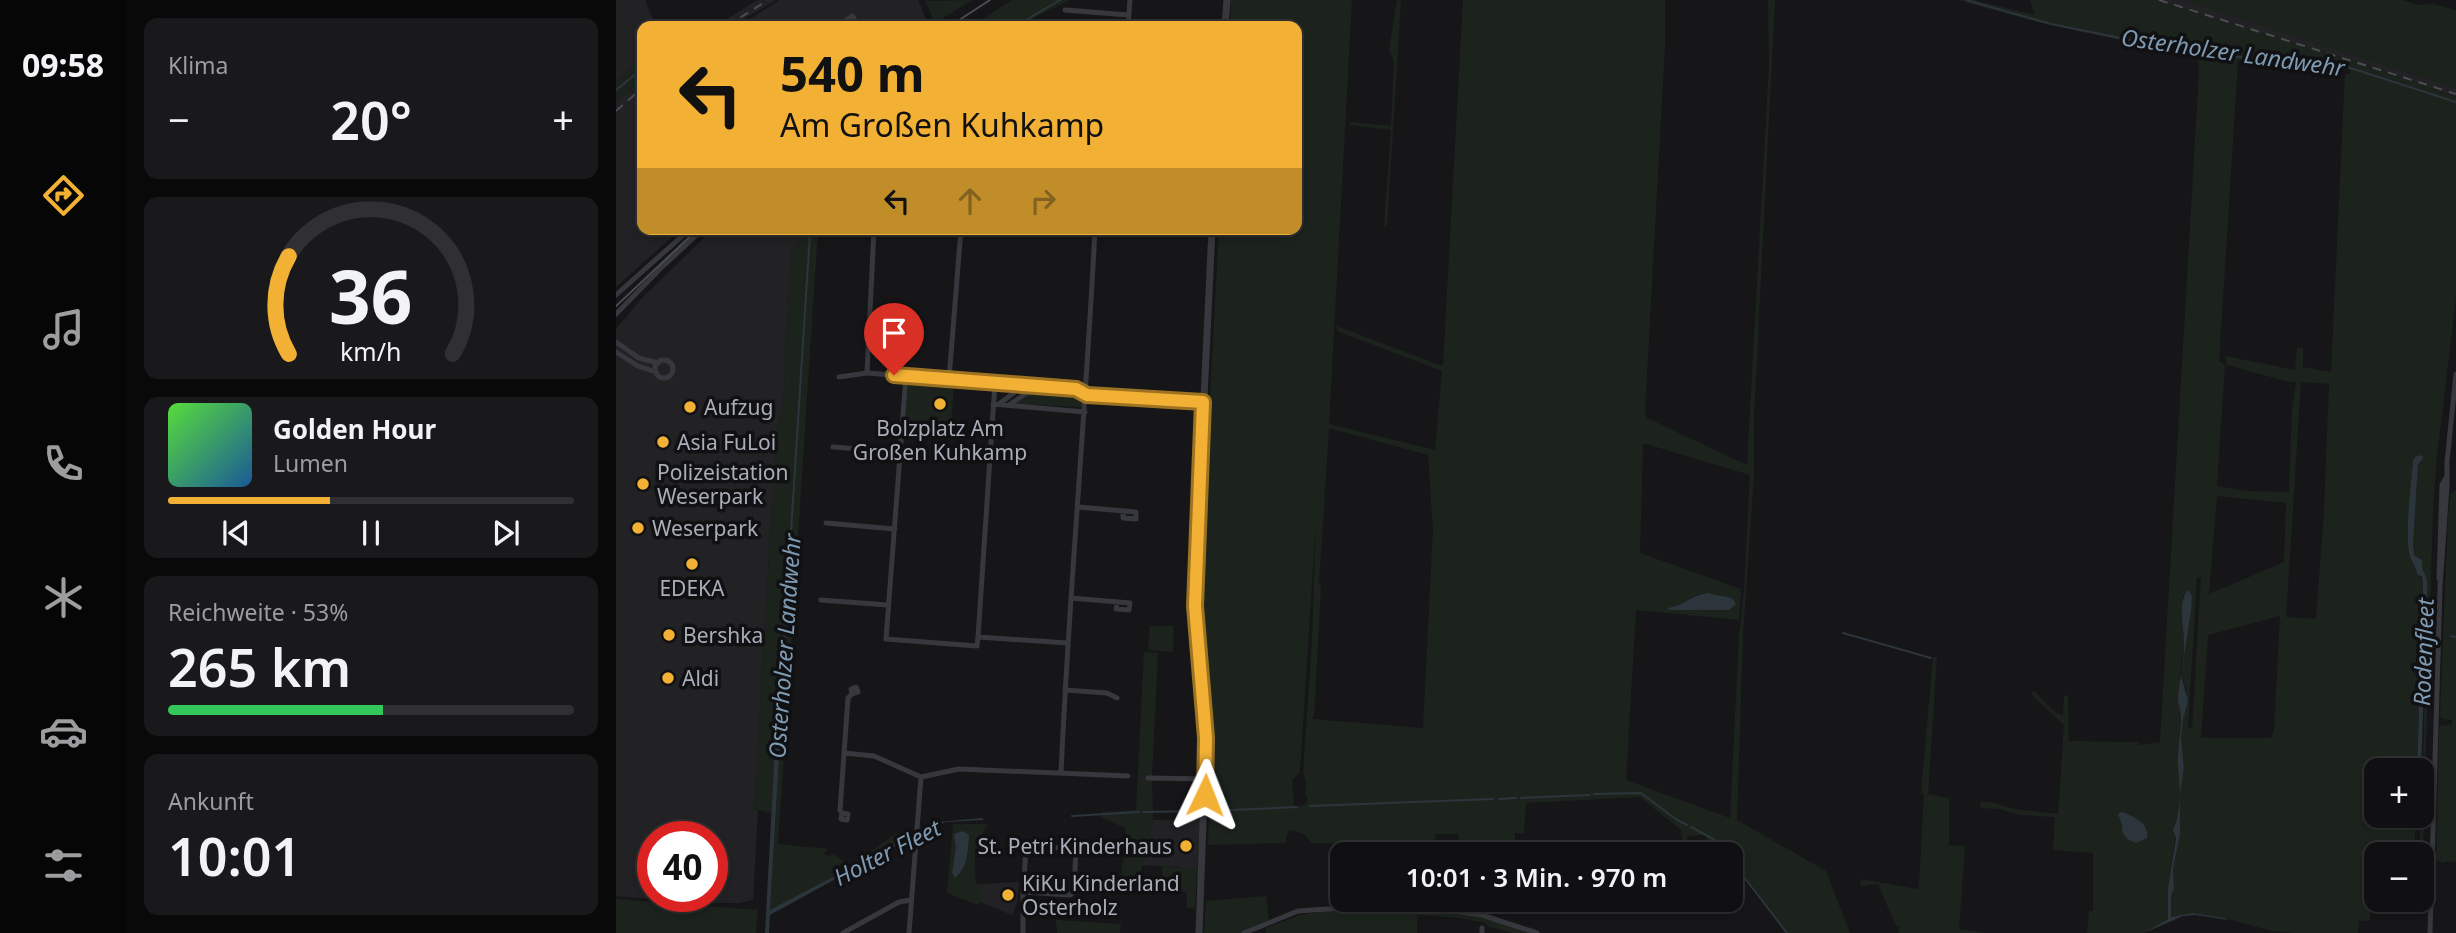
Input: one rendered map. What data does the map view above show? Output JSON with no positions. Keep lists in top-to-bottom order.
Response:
{
  "water": ["Osterholzer Landwehr", "Rodenfleet", "Holter Fleet"],
  "places": [
    "Bolzplatz Am Großen Kuhkamp",
    "Aufzug",
    "Asia FuLoi",
    "Polizeistation Weserpark",
    "Weserpark",
    "EDEKA",
    "Bershka",
    "Aldi",
    "St. Petri Kinderhaus",
    "KiKu Kinderland Osterholz"
  ],
  "page": {
    "tabs": "09:58",
    "tile": [
      "Klima",
      ["Reichweite · 53%", "265 km"],
      ["Ankunft", "10:01"]
    ],
    "turn": ["540 m", "Am Großen Kuhkamp"],
    "heat": ["−", "20°", "+"],
    "song": ["Golden Hour", "Lumen"],
    "map_buttons": ["+", "−"],
    "limit": "40",
    "trip": "10:01 · 3 Min. · 970 m",
    "gauge": ["36", "km/h"]
  }
}
